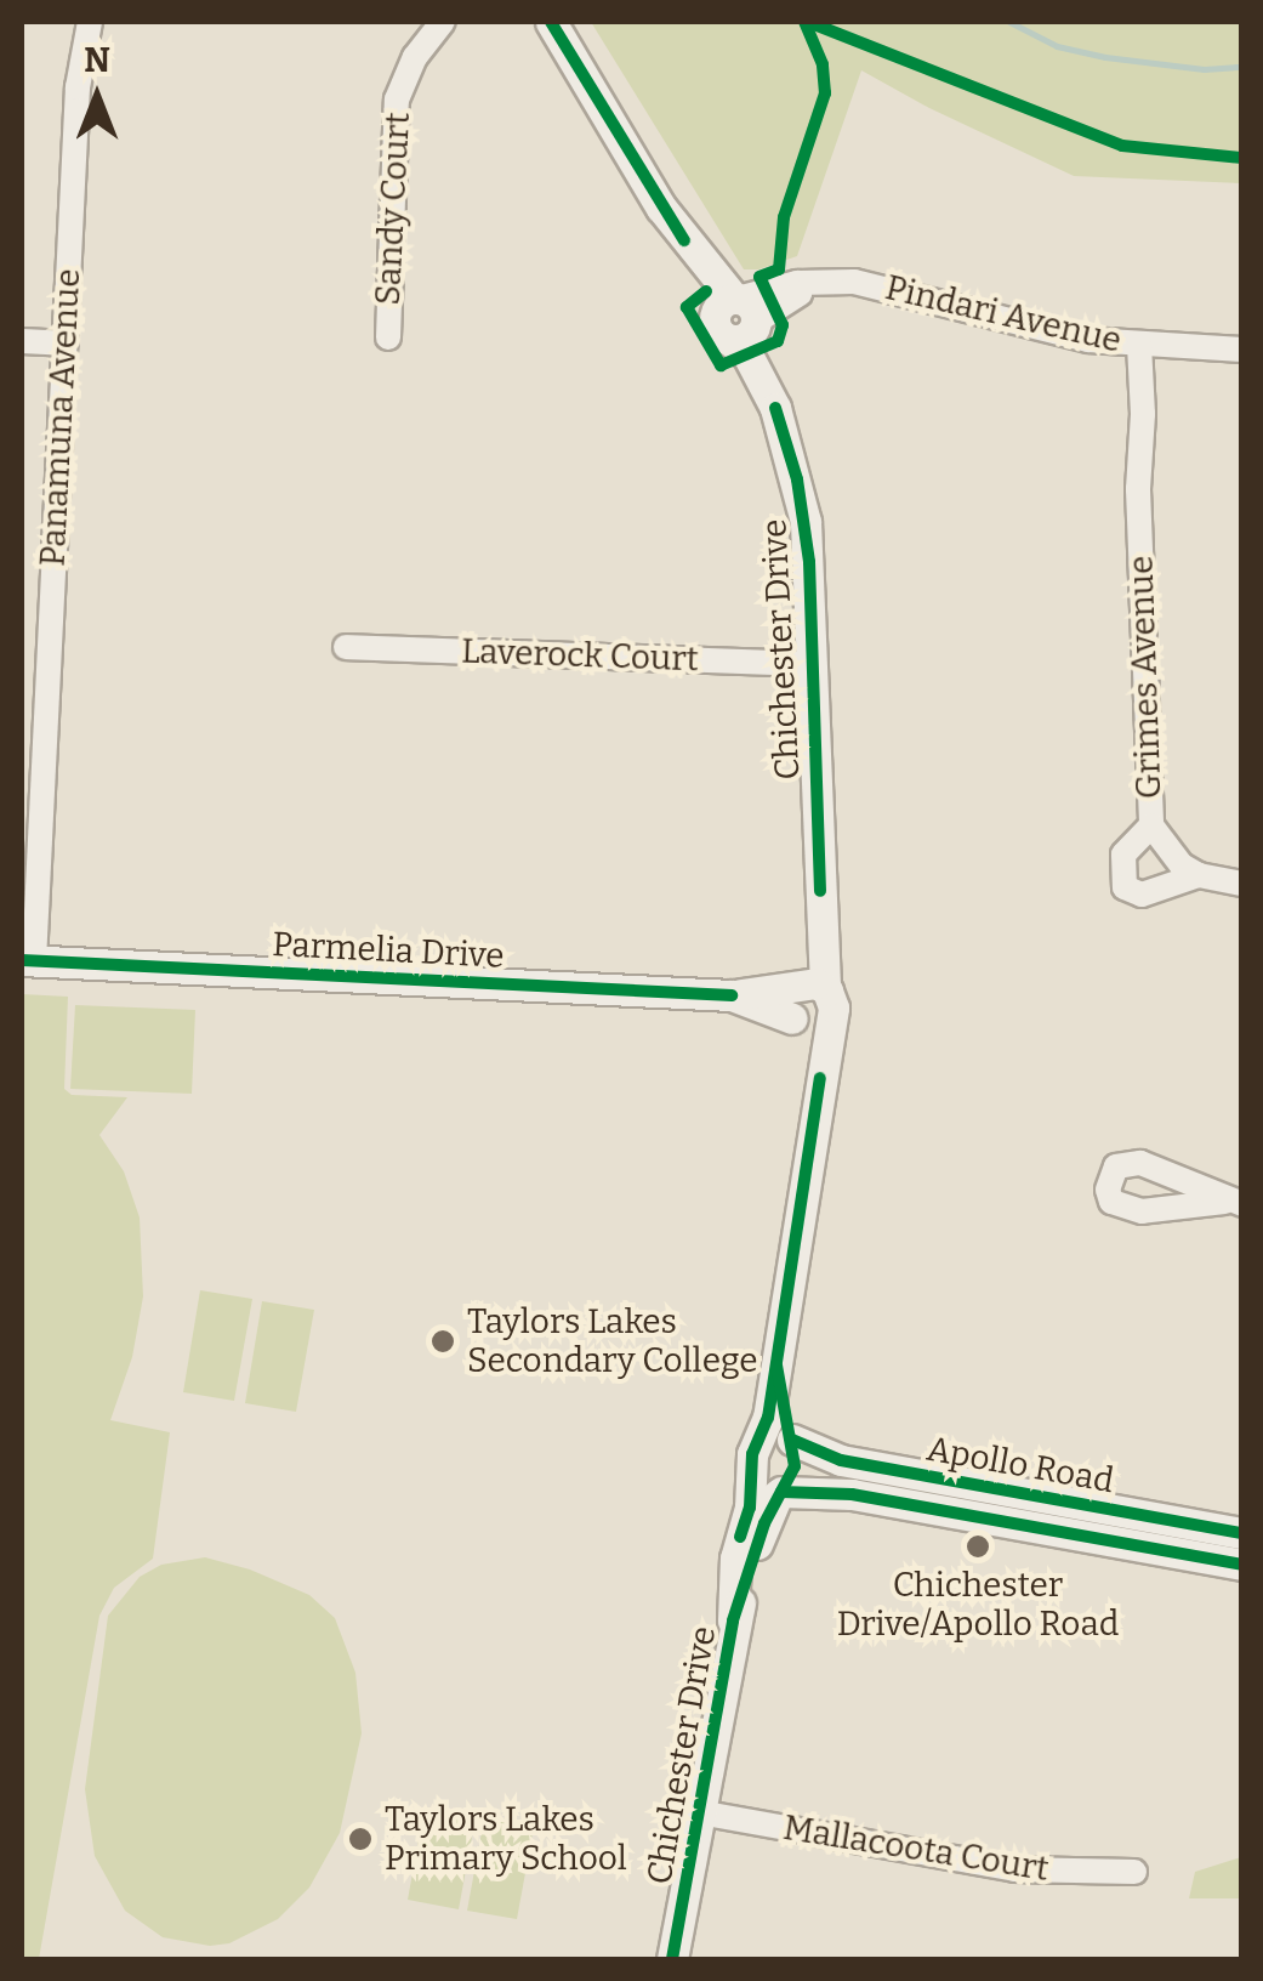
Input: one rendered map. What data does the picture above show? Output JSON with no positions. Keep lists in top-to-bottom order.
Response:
{
  "streets": {
    "street": [
      "Sandy Court",
      "Pindari Avenue",
      "Panamuna Avenue",
      "Chichester Drive",
      "Laverock Court",
      "Grimes Avenue",
      "Parmelia Drive",
      "Apollo Road",
      "Mallacoota Court"
    ]
  },
  "crossings": [
    ["Pindari Avenue", "Chichester Drive"],
    ["Pindari Avenue", "Grimes Avenue"],
    ["Panamuna Avenue", "Parmelia Drive"],
    ["Chichester Drive", "Laverock Court"],
    ["Chichester Drive", "Parmelia Drive"],
    ["Chichester Drive", "Apollo Road"],
    ["Chichester Drive", "Mallacoota Court"]
  ],
  "places": ["Taylors Lakes Secondary College", "Chichester Drive/Apollo Road", "Taylors Lakes Primary School"],
  "north": "top"
}
